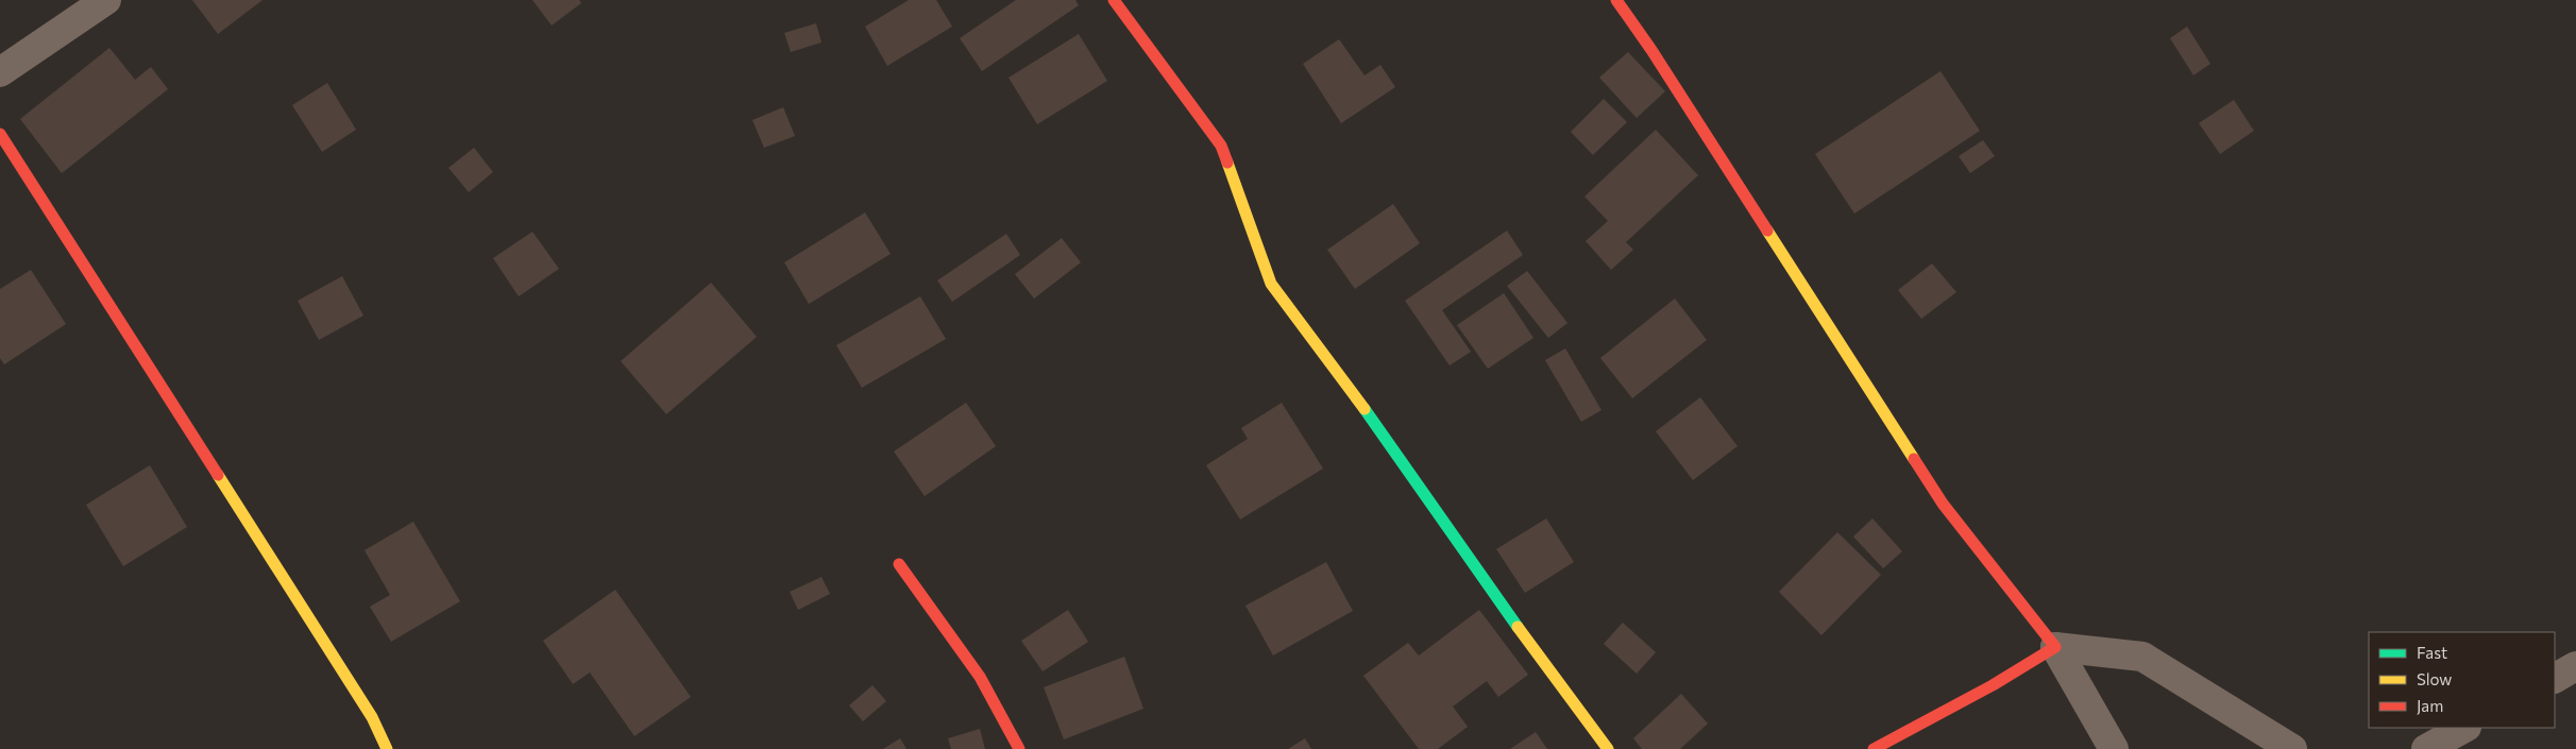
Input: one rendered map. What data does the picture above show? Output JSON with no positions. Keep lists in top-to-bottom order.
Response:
{
  "legend": ["Fast", "Slow", "Jam"]
}
